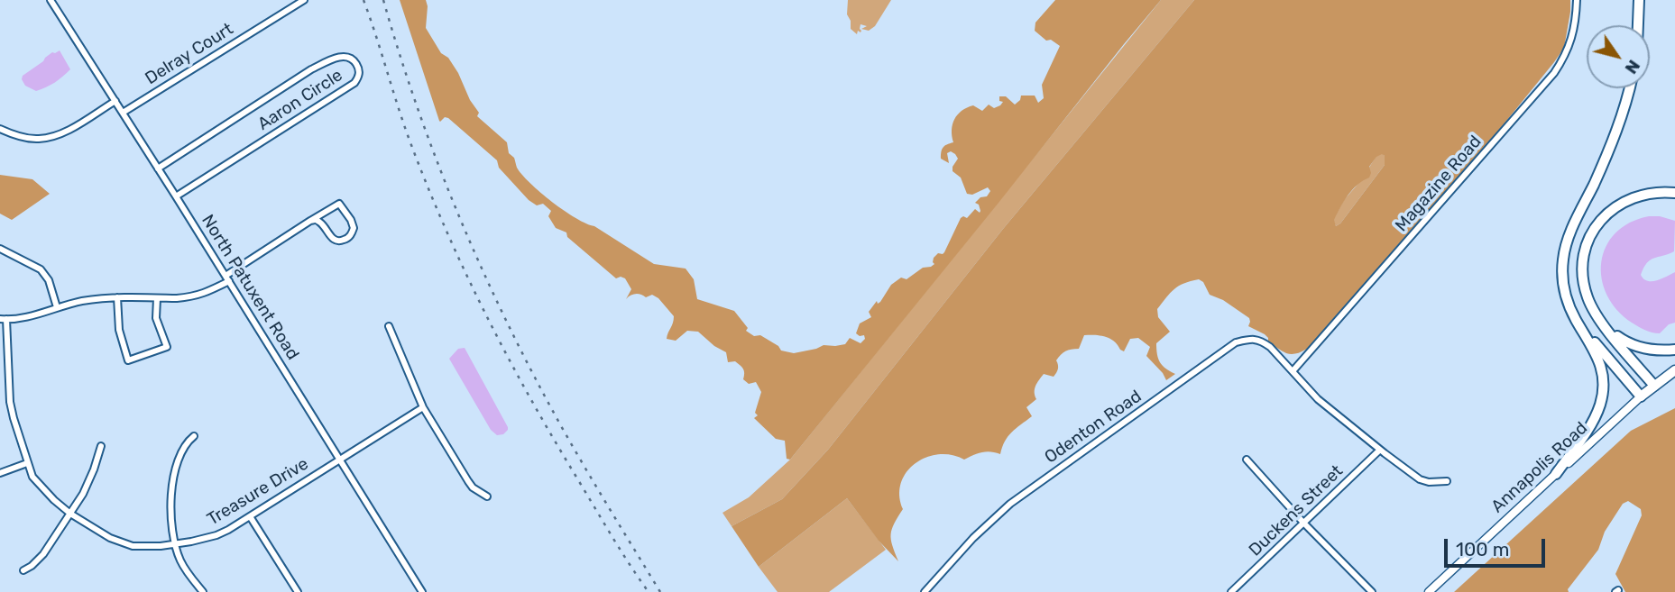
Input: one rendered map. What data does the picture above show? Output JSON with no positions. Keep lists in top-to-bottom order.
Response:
{
  "streets": {
    "main road": ["Annapolis Road"],
    "street": [
      "Delray Court",
      "Aaron Circle",
      "Magazine Road",
      "North Patuxent Road",
      "Odenton Road",
      "Treasure Drive",
      "Duckens Street"
    ]
  },
  "crossings": [
    ["Delray Court", "North Patuxent Road"],
    ["Aaron Circle", "North Patuxent Road"],
    ["Magazine Road", "Odenton Road"],
    ["North Patuxent Road", "Treasure Drive"],
    ["Odenton Road", "Duckens Street"]
  ],
  "scale_bar": "100 m",
  "north": "bottom right"
}
